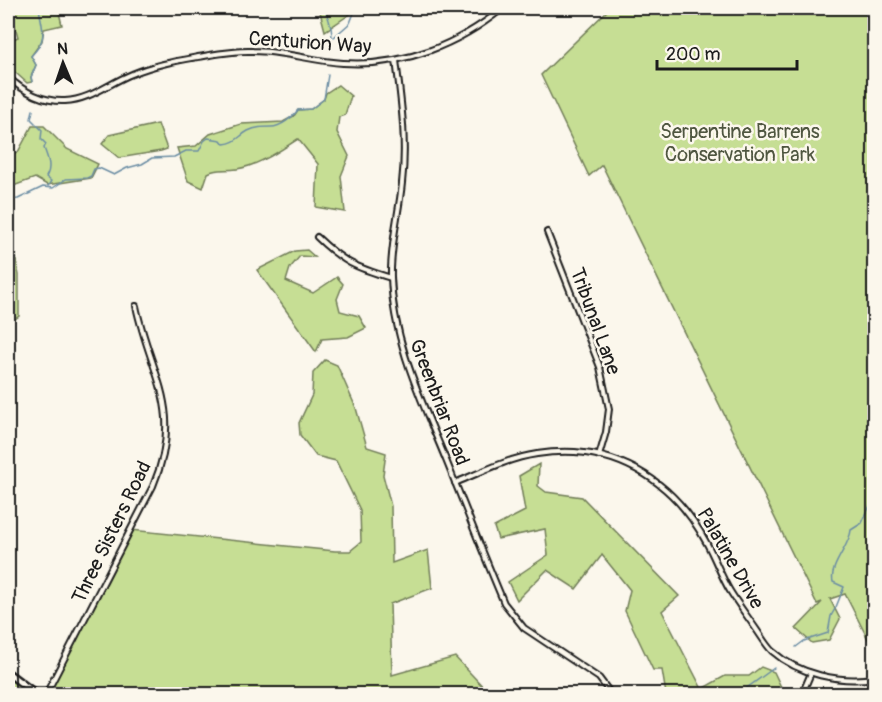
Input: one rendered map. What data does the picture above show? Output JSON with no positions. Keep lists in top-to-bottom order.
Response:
{
  "streets": {
    "street": [
      "Centurion Way",
      "Tribunal Lane",
      "Greenbriar Road",
      "Three Sisters Road",
      "Palatine Drive"
    ]
  },
  "crossings": [
    ["Centurion Way", "Greenbriar Road"],
    ["Tribunal Lane", "Palatine Drive"],
    ["Greenbriar Road", "Palatine Drive"]
  ],
  "parks": ["Serpentine Barrens Conservation Park"],
  "scale_bar": "200 m",
  "north": "top"
}
